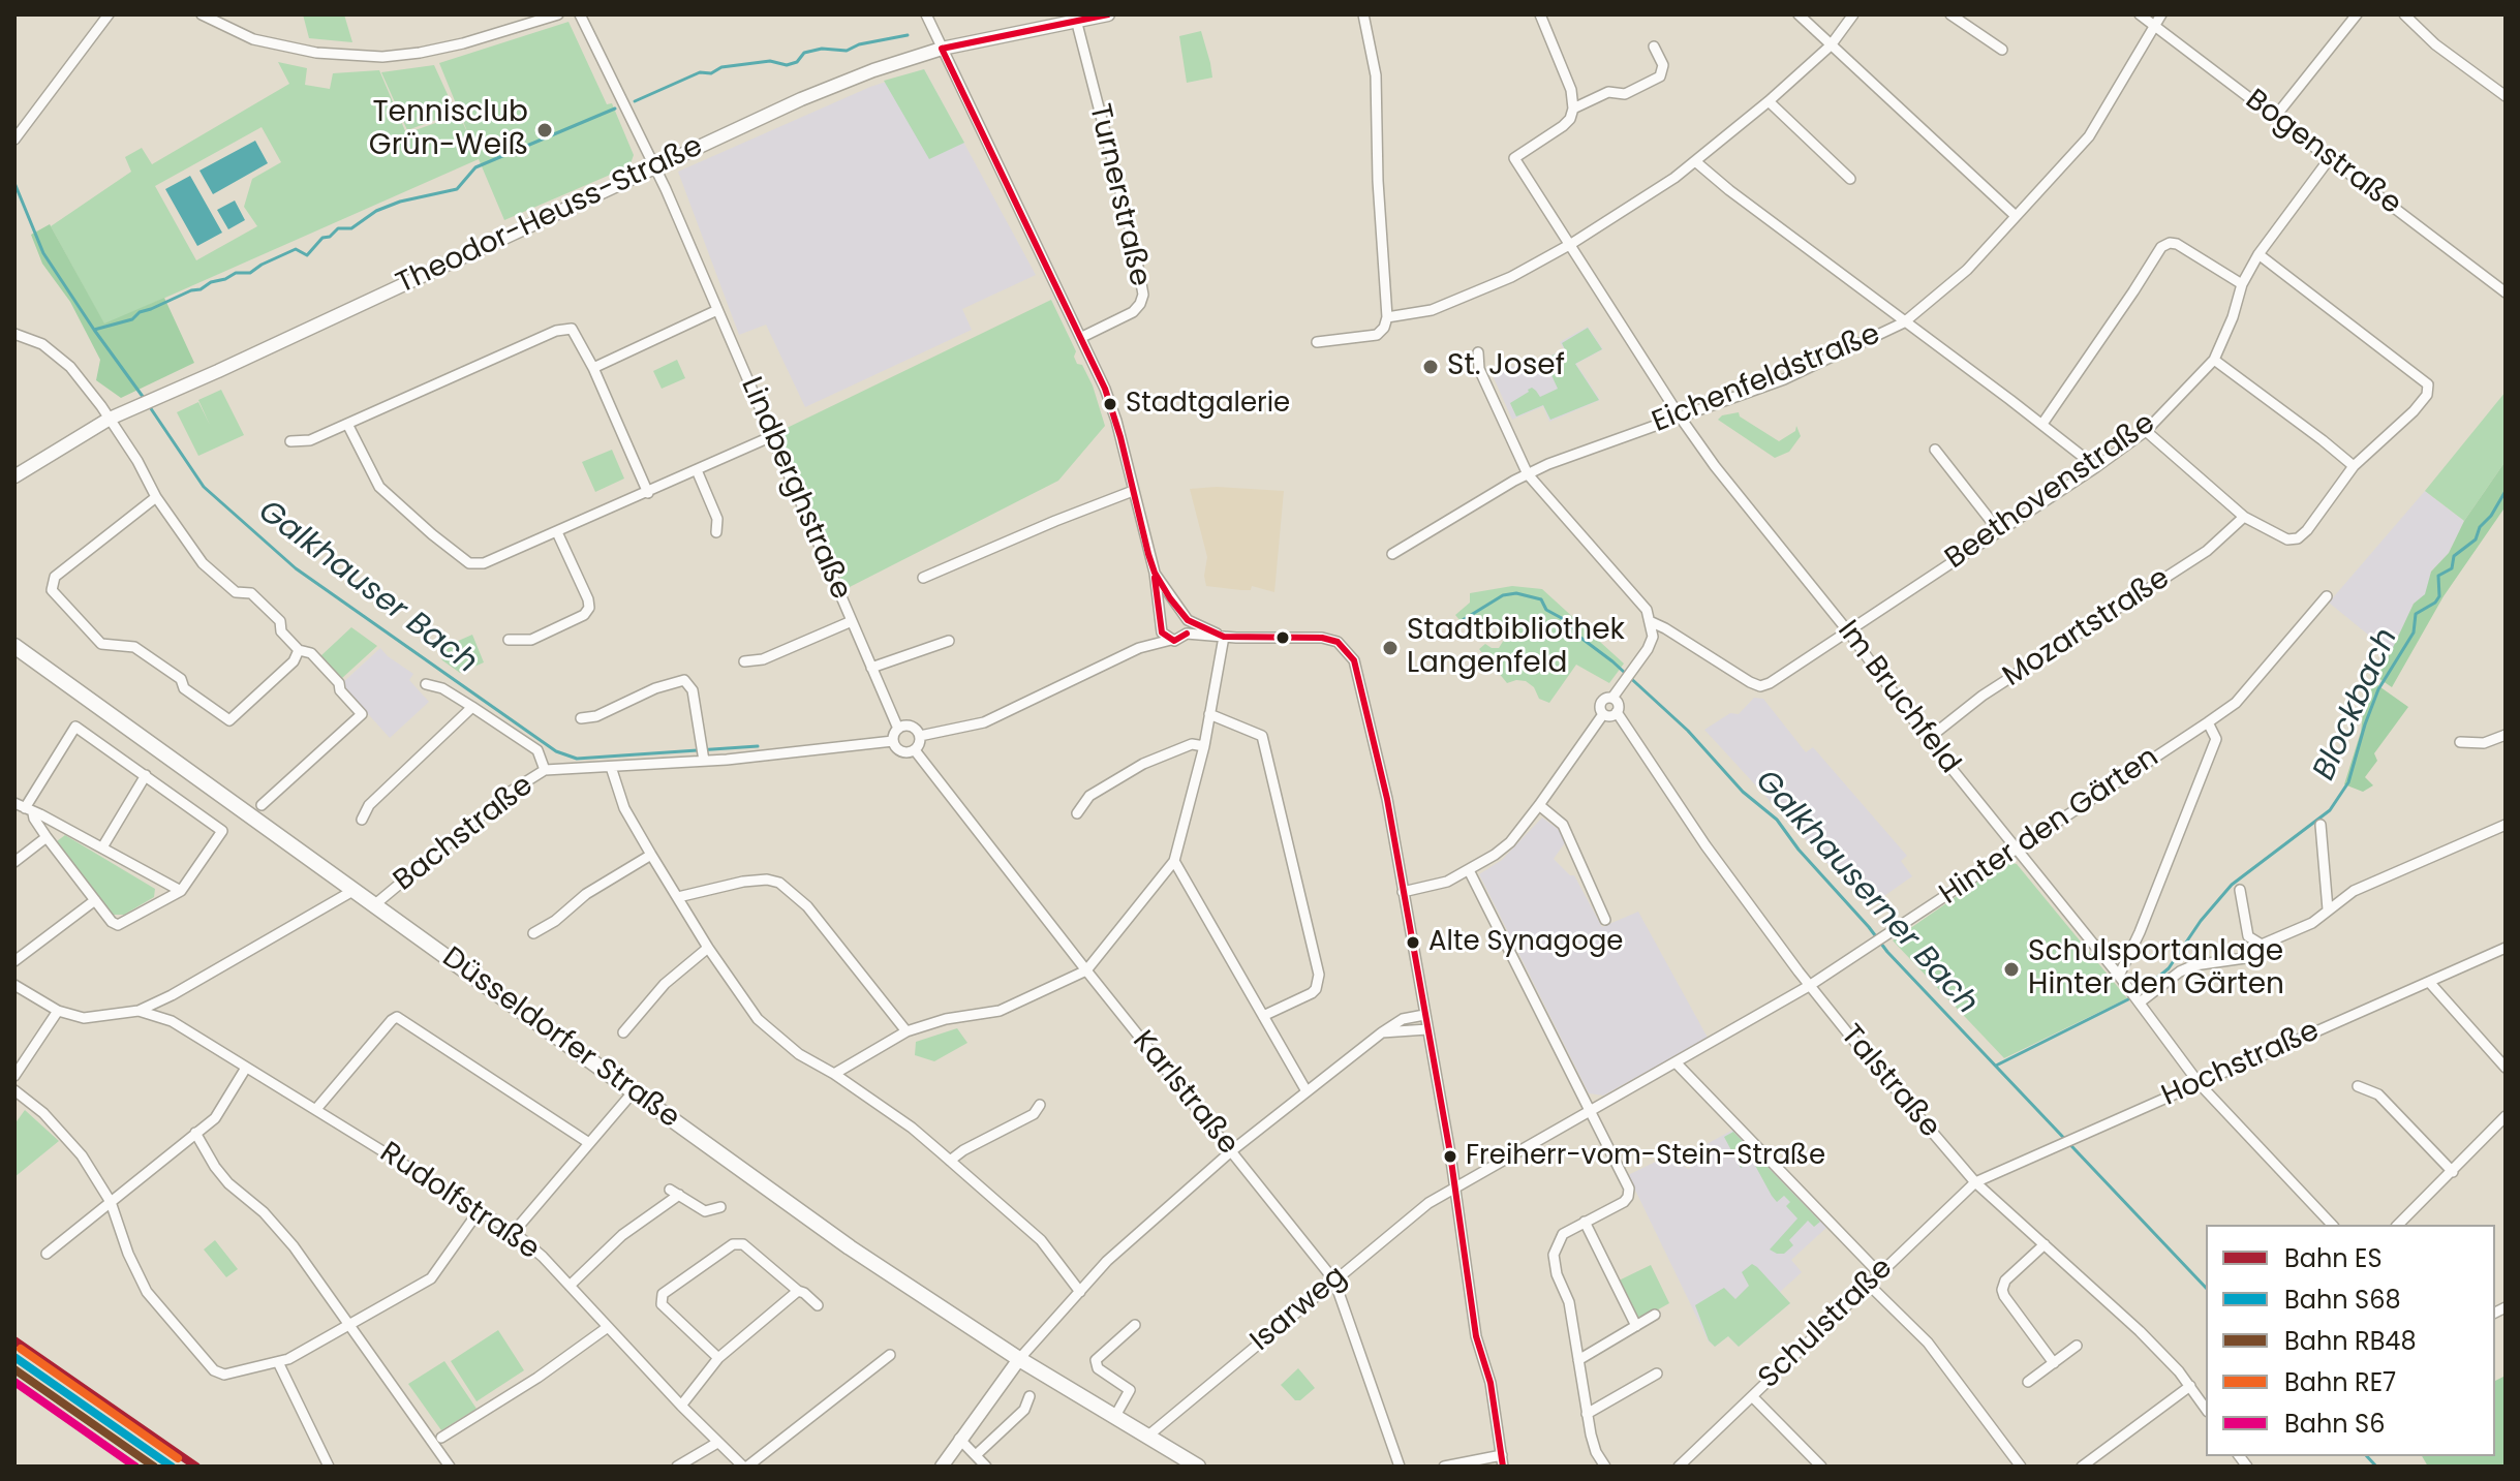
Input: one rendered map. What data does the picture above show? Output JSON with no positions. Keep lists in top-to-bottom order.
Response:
{
  "streets": {
    "main road": ["Theodor-Heuss-Straße", "Düsseldorfer Straße"],
    "street": [
      "Bogenstraße",
      "Turnerstraße",
      "Eichenfeldstraße",
      "Lindberghstraße",
      "Beethovenstraße",
      "Mozartstraße",
      "Im Bruchfeld",
      "Hinter den Gärten",
      "Bachstraße",
      "Hochstraße",
      "Talstraße",
      "Karlstraße",
      "Rudolfstraße",
      "Isarweg",
      "Schulstraße"
    ]
  },
  "crossings": [
    ["Bogenstraße", "Eichenfeldstraße"],
    ["Bogenstraße", "Beethovenstraße"],
    ["Turnerstraße", "Theodor-Heuss-Straße"],
    ["Theodor-Heuss-Straße", "Lindberghstraße"],
    ["Eichenfeldstraße", "Im Bruchfeld"],
    ["Lindberghstraße", "Bachstraße"],
    ["Lindberghstraße", "Karlstraße"],
    ["Beethovenstraße", "Im Bruchfeld"],
    ["Mozartstraße", "Im Bruchfeld"],
    ["Im Bruchfeld", "Hinter den Gärten"],
    ["Im Bruchfeld", "Hochstraße"],
    ["Hinter den Gärten", "Talstraße"],
    ["Bachstraße", "Düsseldorfer Straße"],
    ["Bachstraße", "Karlstraße"],
    ["Düsseldorfer Straße", "Isarweg"],
    ["Hochstraße", "Talstraße"],
    ["Hochstraße", "Schulstraße"],
    ["Talstraße", "Schulstraße"],
    ["Karlstraße", "Isarweg"]
  ],
  "water": ["Galkhauser Bach", "Blockbach", "Galkhauserner Bach"],
  "places": [
    "Tennisclub Grün-Weiß",
    "St. Josef",
    "Stadtgalerie",
    "Stadtbibliothek Langenfeld",
    "Alte Synagoge",
    "Schulsportanlage Hinter den Gärten",
    "Freiherr-vom-Stein-Straße"
  ],
  "lines": [
    "rail line ES",
    "rail line RE7",
    "rail line S68",
    "rail line RB48",
    "rail line S6"
  ],
  "legend": [
    "Bahn ES",
    "Bahn S68",
    "Bahn RB48",
    "Bahn RE7",
    "Bahn S6"
  ]
}
